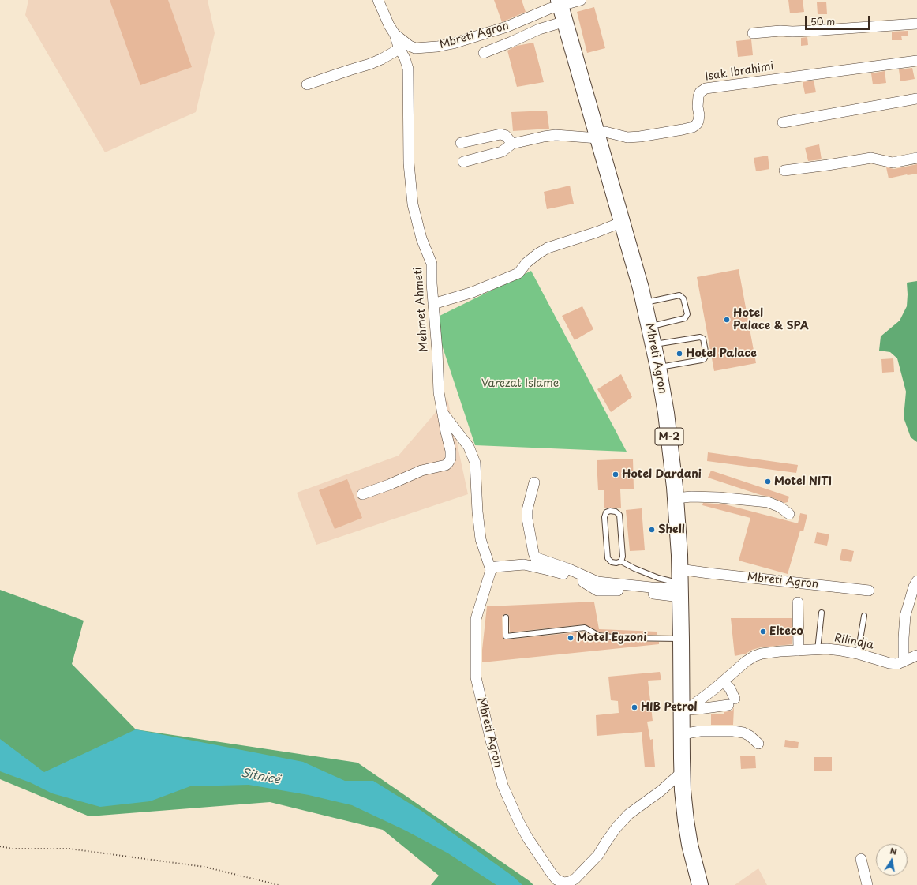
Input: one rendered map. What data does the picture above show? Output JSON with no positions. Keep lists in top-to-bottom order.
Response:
{
  "streets": {
    "main road": ["Mbreti Agron", "M-2"],
    "street": ["Isak Ibrahimi", "Mehmet Ahmeti", "Rilindja"]
  },
  "crossings": [
    ["Mbreti Agron", "Isak Ibrahimi"],
    ["Mbreti Agron", "Mehmet Ahmeti"],
    ["Mbreti Agron", "Rilindja"]
  ],
  "water": ["Sitnicë"],
  "parks": ["Varezat Islame"],
  "places": [
    "Hotel Palace & SPA",
    "Hotel Palace",
    "Hotel Dardani",
    "Motel NITI",
    "Shell",
    "Elteco",
    "Motel Egzoni",
    "HIB Petrol"
  ],
  "scale_bar": "50 m",
  "north": "top"
}
